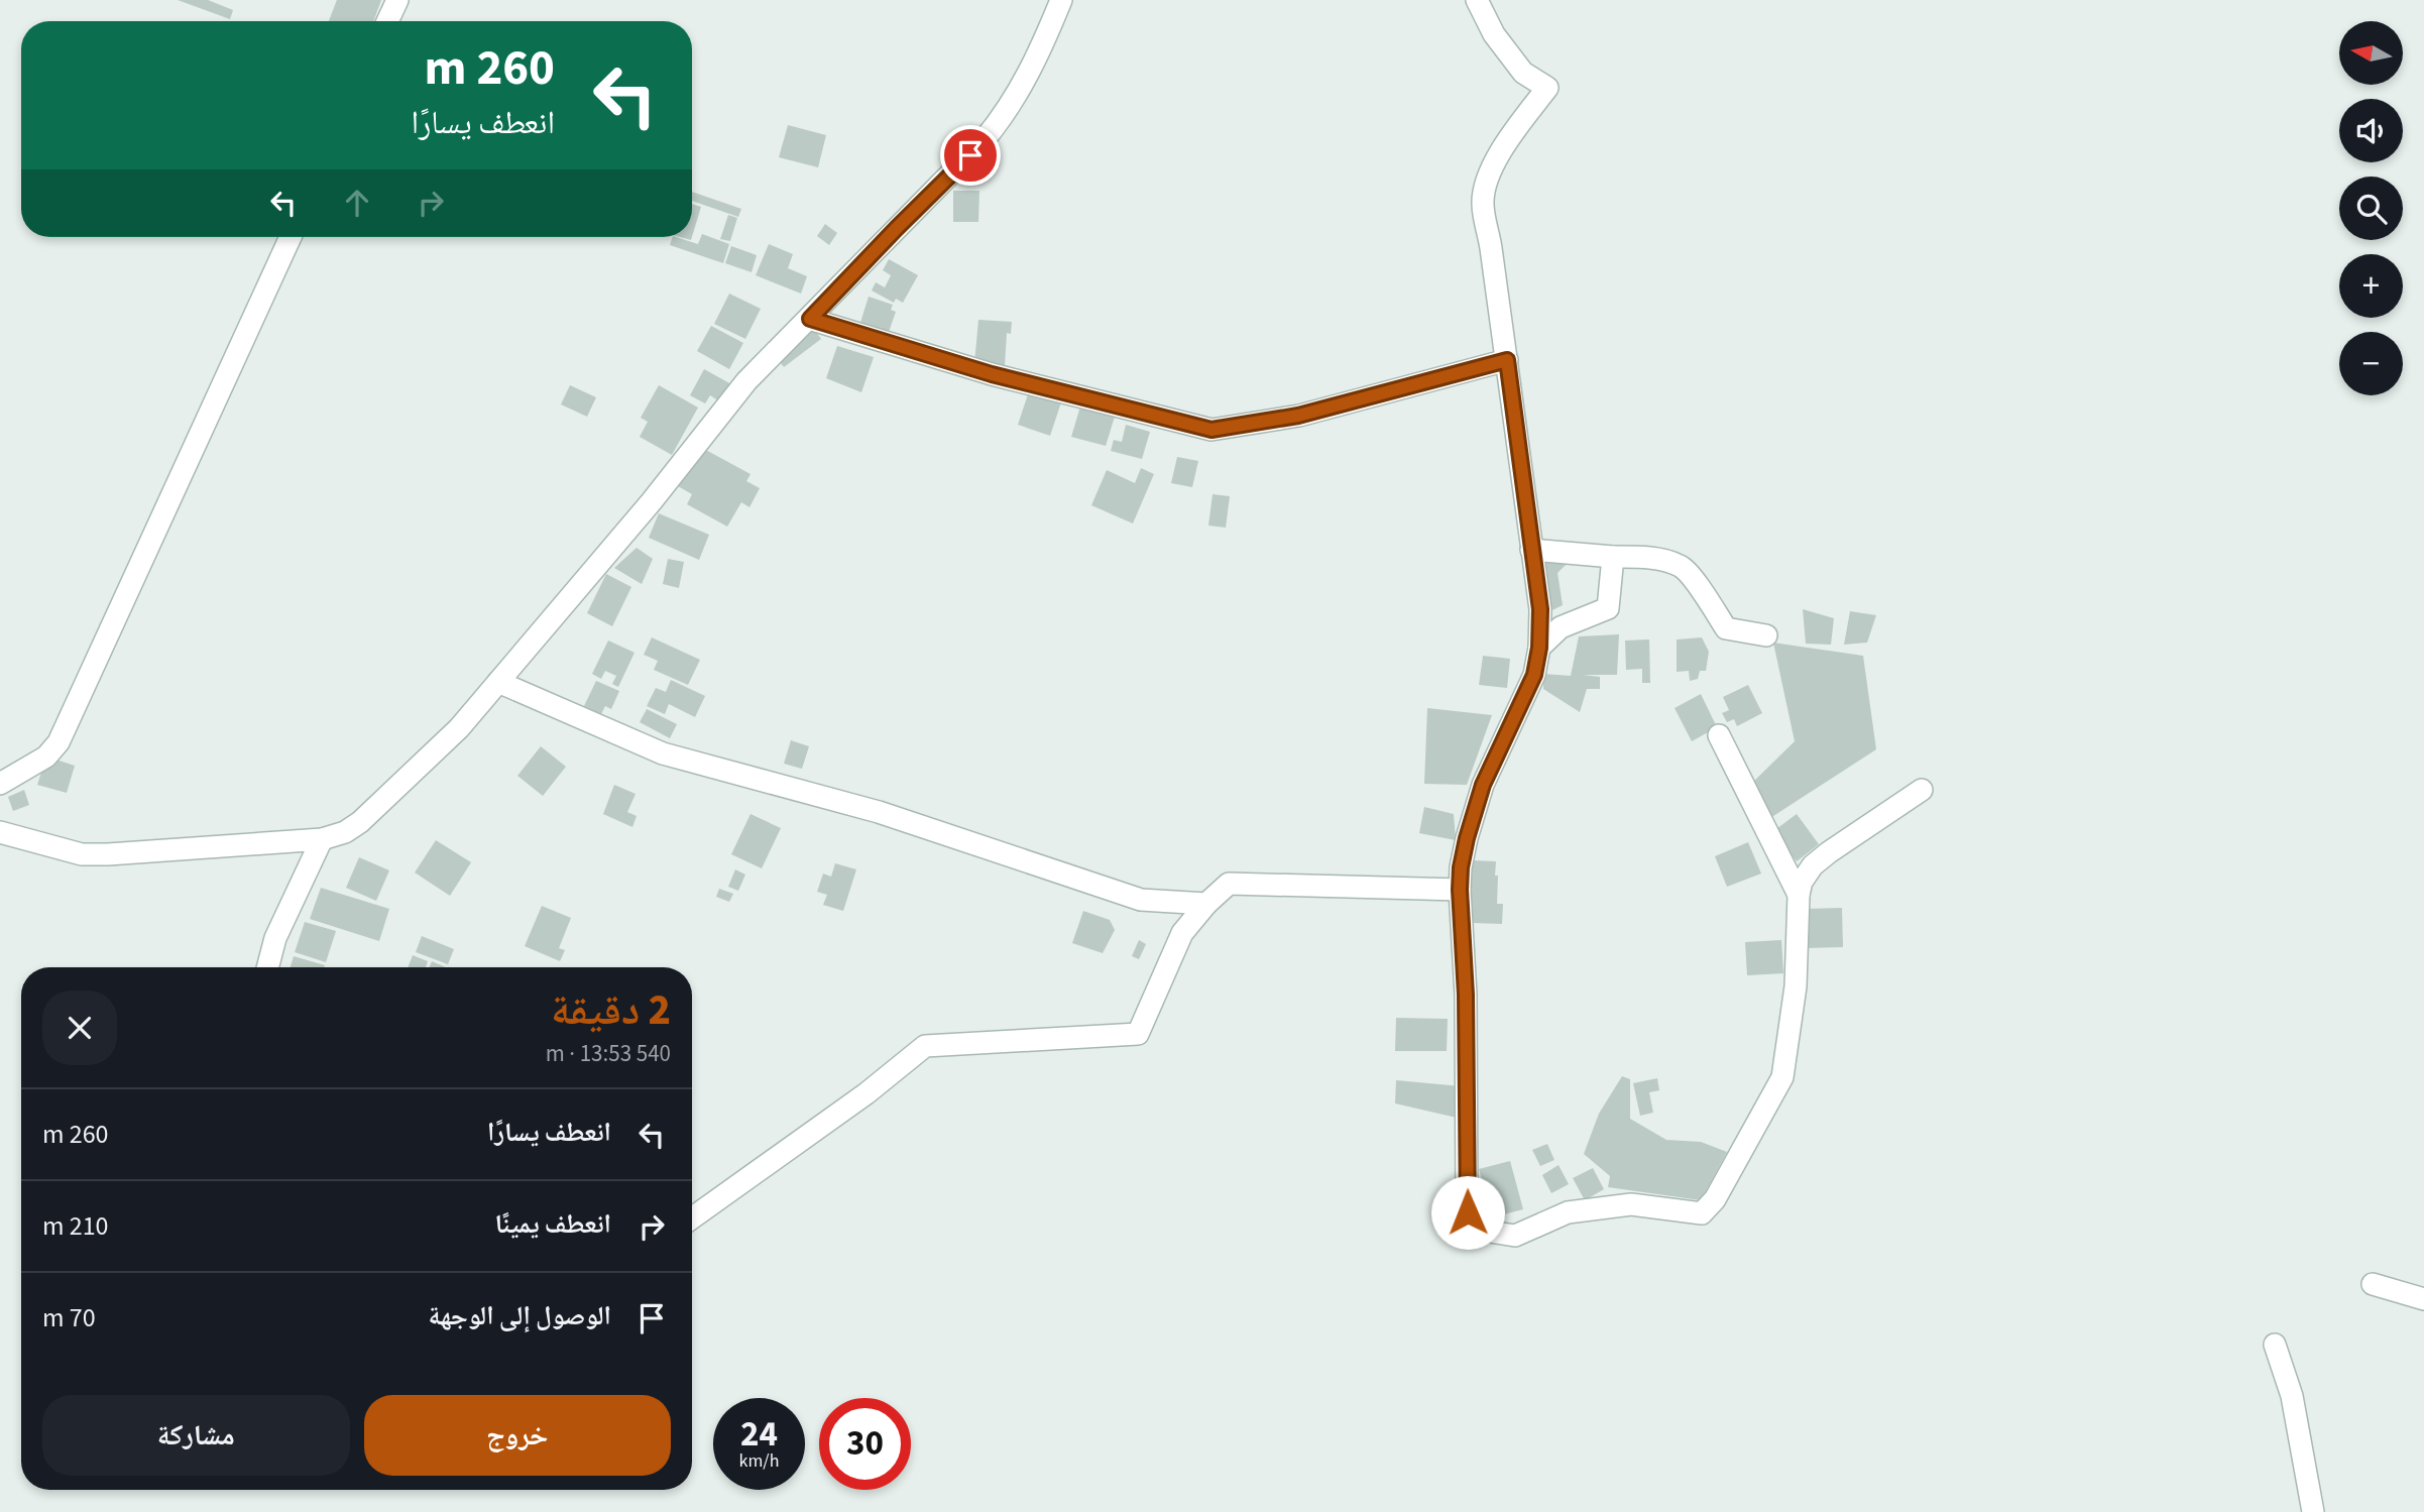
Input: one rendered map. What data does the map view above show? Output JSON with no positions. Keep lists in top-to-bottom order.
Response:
{
  "north": "left",
  "page": {
    "map_buttons": ["+", "−"],
    "turn": ["260 m", "انعطف يسارًا"],
    "heading": ["2 دقيقة", "540 m · 13:53"],
    "list": [
      {
        "name": "انعطف يسارًا",
        "value": "260 m"
      },
      {
        "name": "انعطف يمينًا",
        "value": "210 m"
      },
      {
        "name": "الوصول إلى الوجهة",
        "value": "70 m"
      }
    ],
    "buttons": ["خروج", "مشاركة"],
    "speed": "24 km/h",
    "limit": "30"
  }
}
